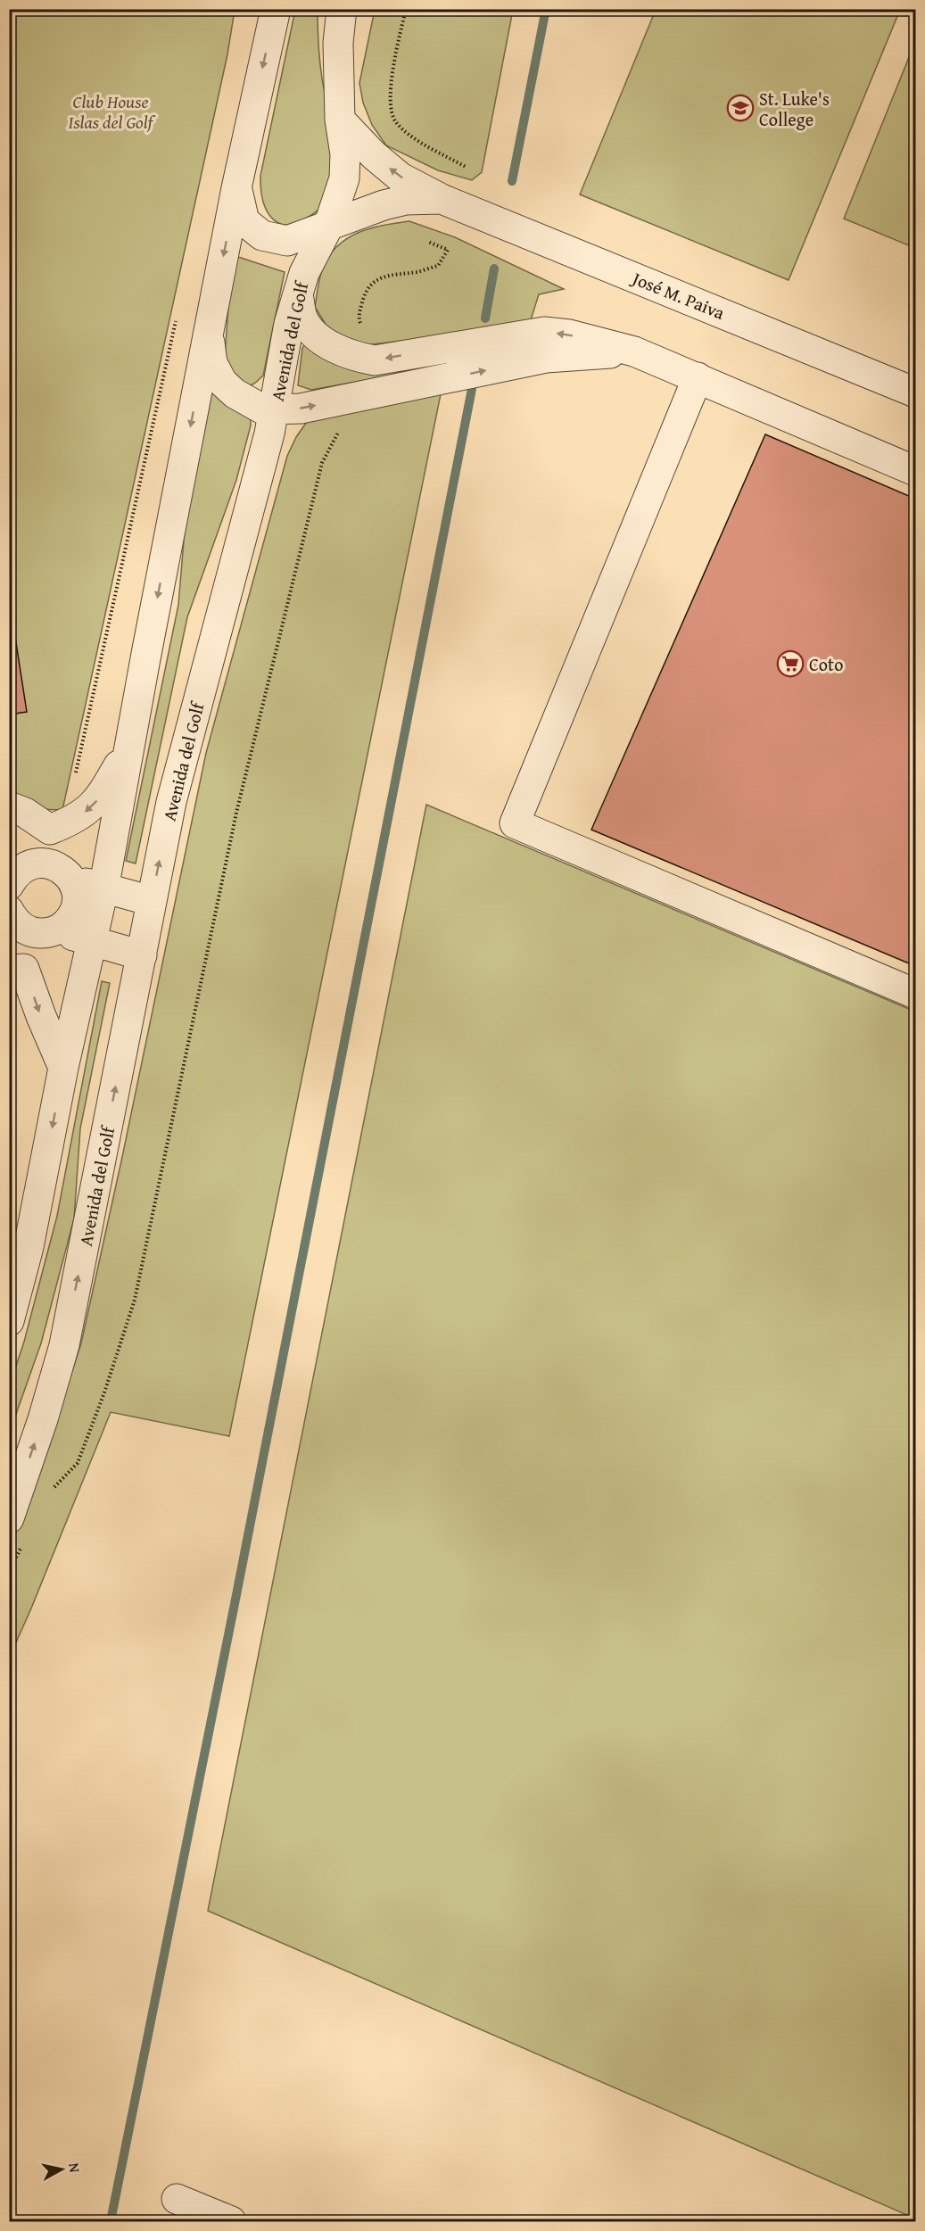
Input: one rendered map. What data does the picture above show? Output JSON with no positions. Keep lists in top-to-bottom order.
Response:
{
  "streets": {
    "street": ["José M. Paiva", "Avenida del Golf"]
  },
  "crossings": [
    ["José M. Paiva", "Avenida del Golf"]
  ],
  "parks": ["Club House Islas del Golf"],
  "places": {
    "school or university": ["St. Luke's College"],
    "supermarket": ["Coto"]
  },
  "north": "right"
}
